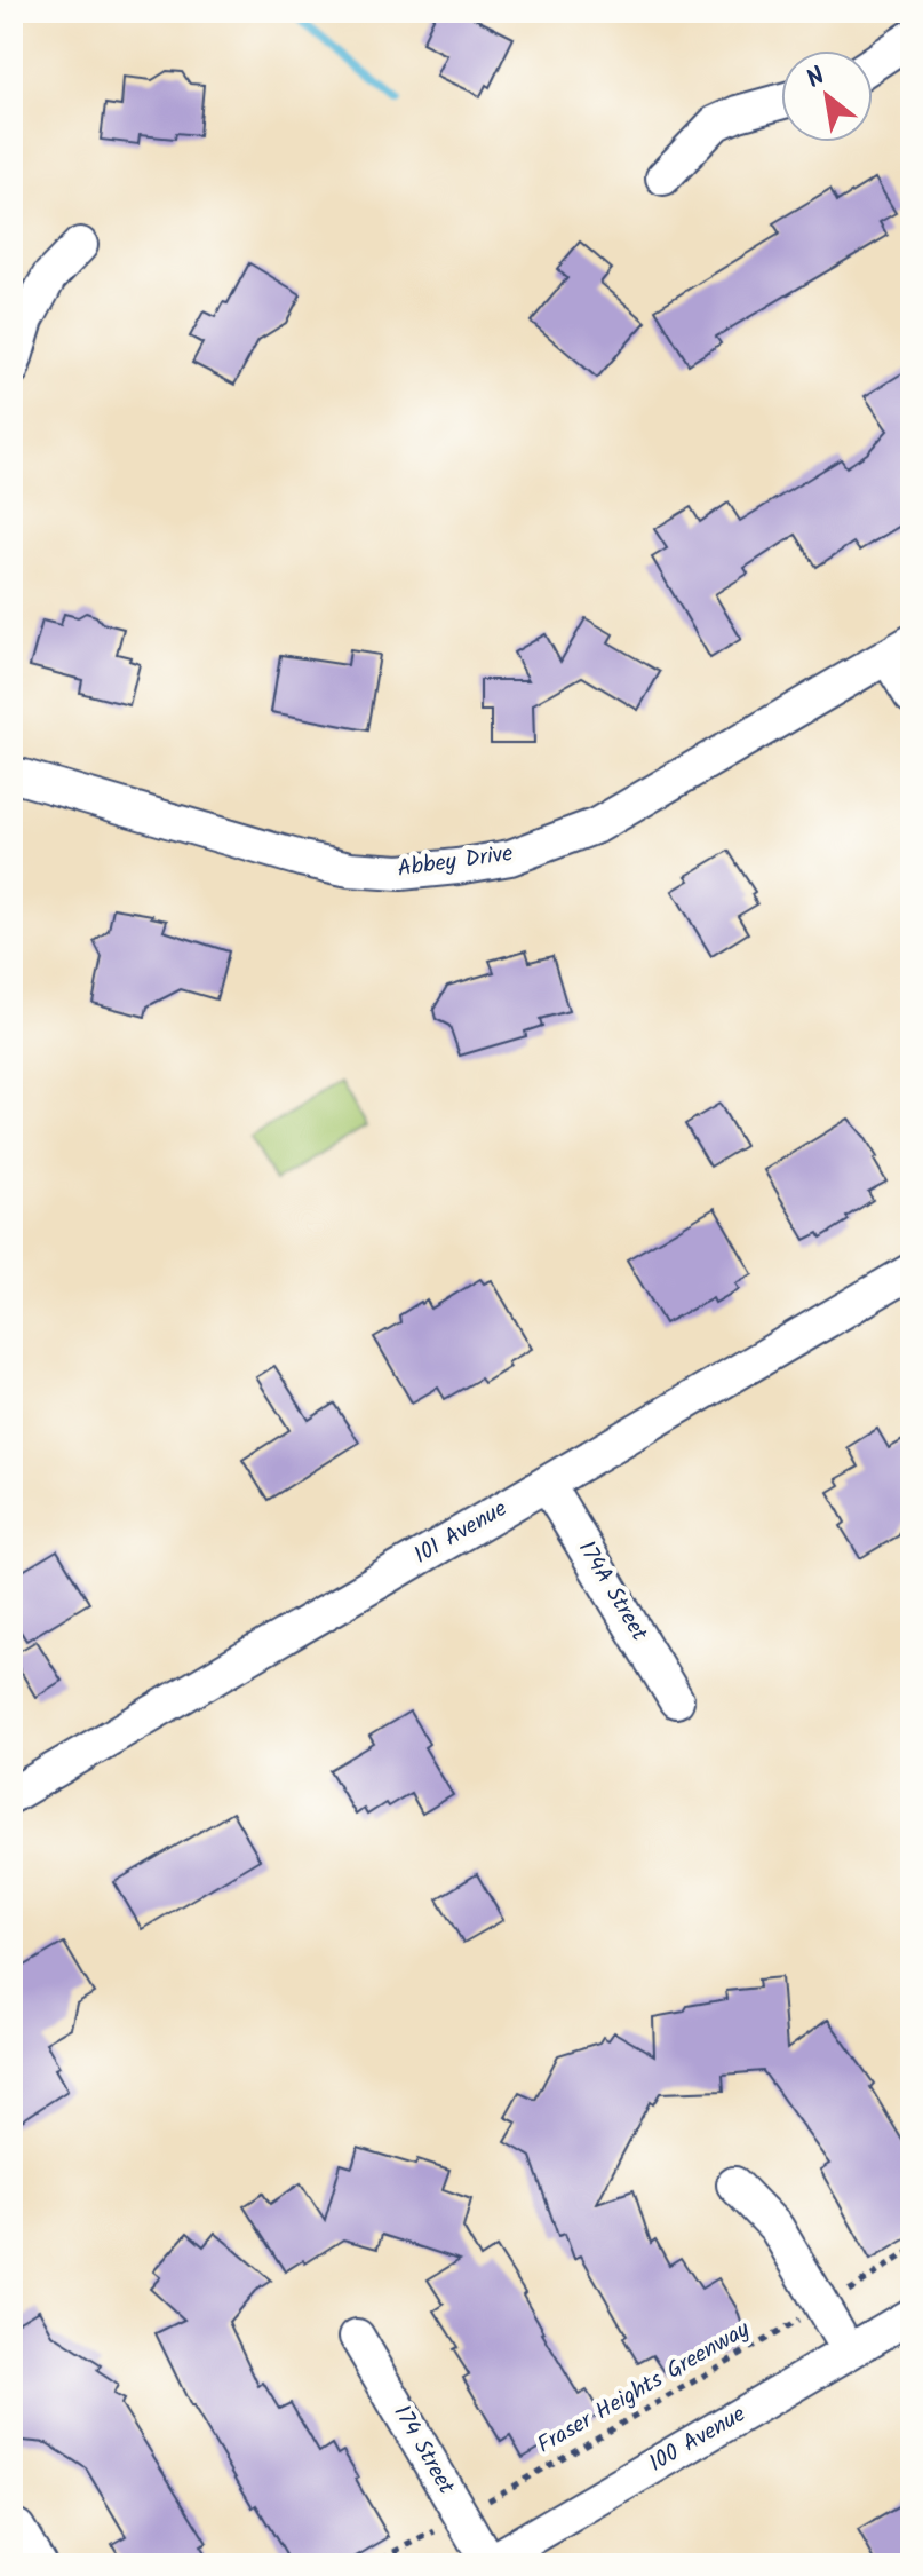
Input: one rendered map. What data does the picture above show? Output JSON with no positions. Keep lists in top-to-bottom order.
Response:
{
  "streets": {
    "street": [
      "Abbey Drive",
      "101 Avenue",
      "174A Street",
      "100 Avenue",
      "174 Street"
    ],
    "path": ["Fraser Heights Greenway"]
  },
  "crossings": [
    ["101 Avenue", "174A Street"],
    ["100 Avenue", "174 Street"]
  ],
  "north": "top left"
}
